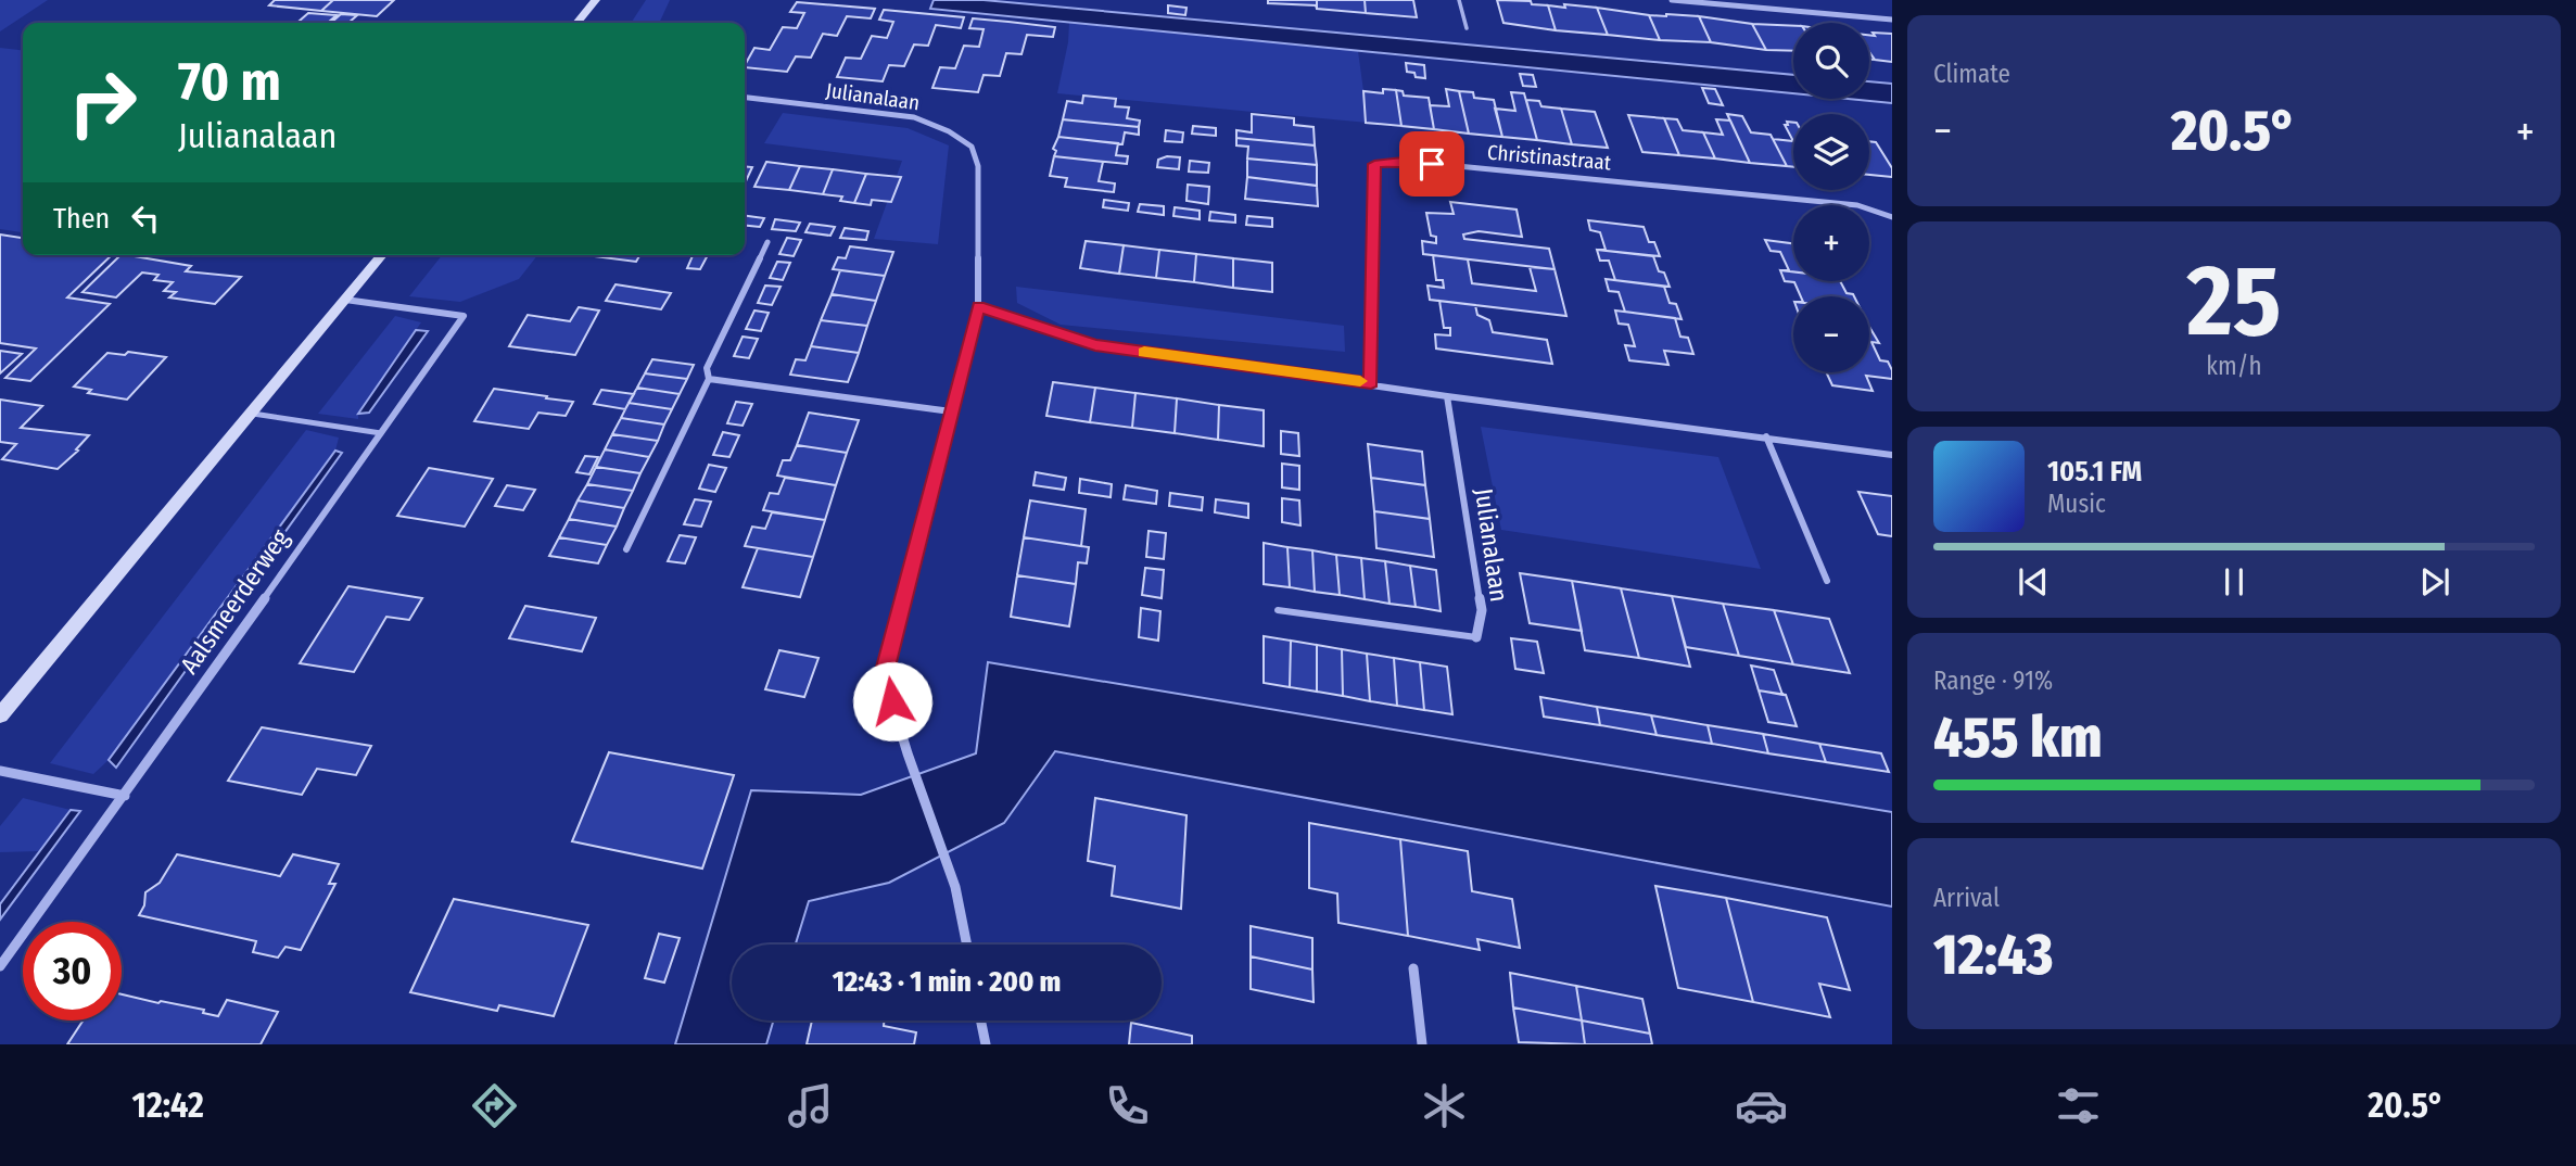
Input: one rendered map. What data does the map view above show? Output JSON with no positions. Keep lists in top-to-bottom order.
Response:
{
  "streets": {
    "street": ["Julianalaan", "Christinastraat", "Aalsmeerderweg"]
  },
  "page": {
    "tile": [
      "Climate",
      ["25", "km/h"],
      ["Range · 91%", "455 km"],
      ["Arrival", "12:43"]
    ],
    "map_buttons": ["+", "−"],
    "turn": ["70 m", "Julianalaan"],
    "heat": ["−", "20.5°", "+"],
    "then": "Then",
    "song": ["105.1 FM", "Music"],
    "limit": "30",
    "trip": "12:43 · 1 min · 200 m",
    "tabs": ["12:42", "20.5°"]
  }
}
